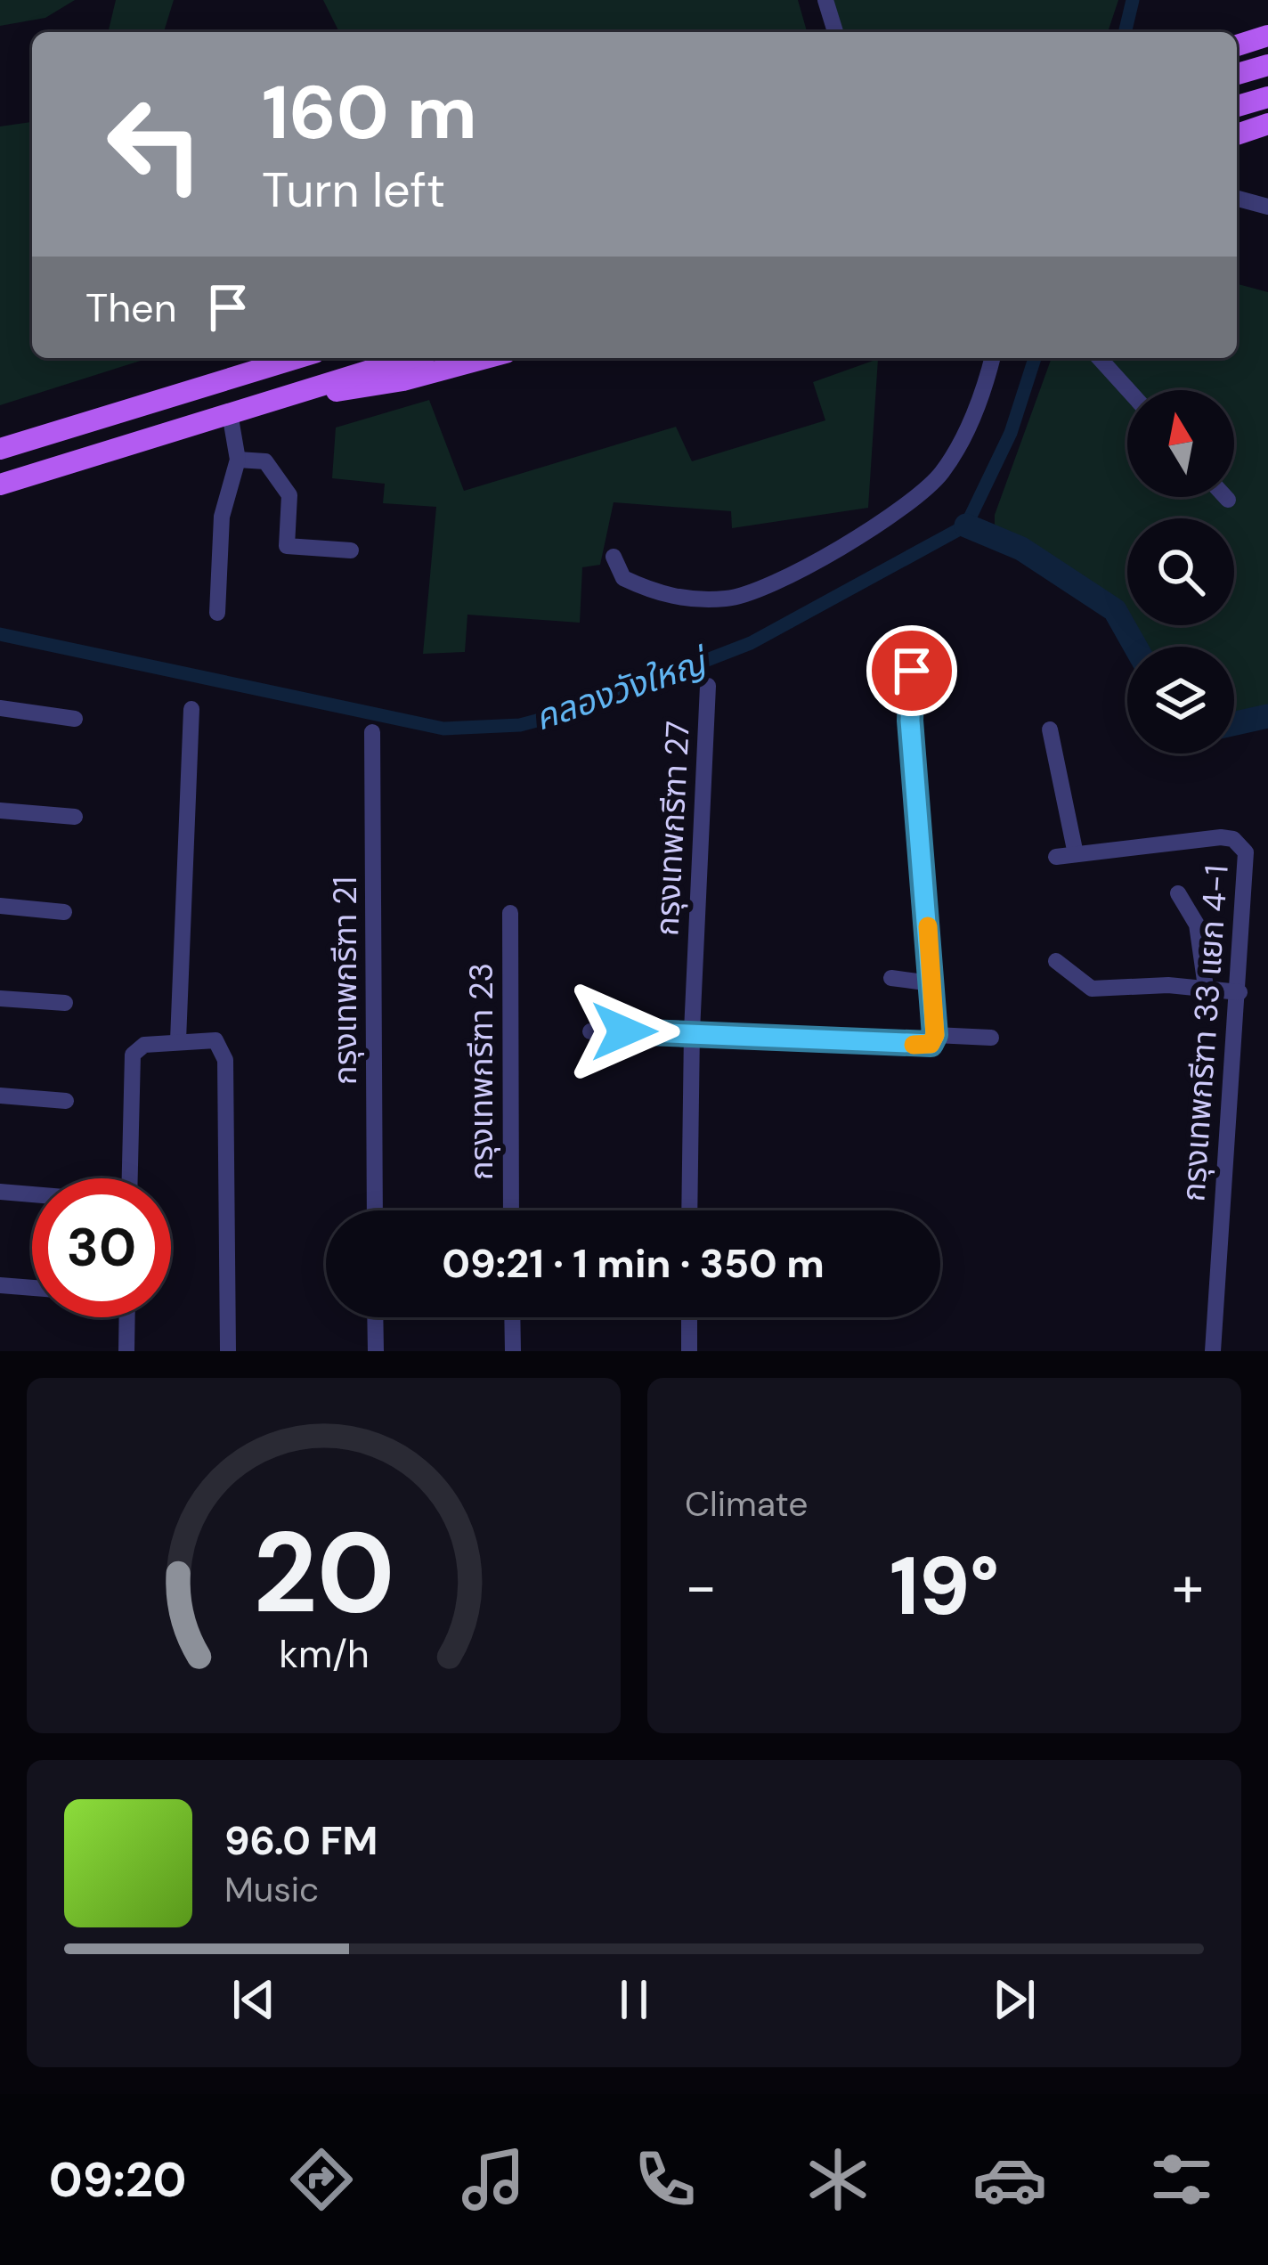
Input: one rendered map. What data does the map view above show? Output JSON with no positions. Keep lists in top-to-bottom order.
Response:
{
  "streets": {
    "street": [
      "กรุงเทพกรีฑา 27",
      "กรุงเทพกรีฑา 21",
      "กรุงเทพกรีฑา 33 แยก 4-1",
      "กรุงเทพกรีฑา 23"
    ]
  },
  "water": ["คลองวังใหญ่"],
  "north": "top",
  "page": {
    "turn": ["160 m", "Turn left"],
    "then": "Then",
    "limit": "30",
    "trip": "09:21 · 1 min · 350 m",
    "tile": "Climate",
    "heat": ["−", "19°", "+"],
    "song": ["96.0 FM", "Music"],
    "tabs": "09:20",
    "gauge": ["20", "km/h"]
  }
}
